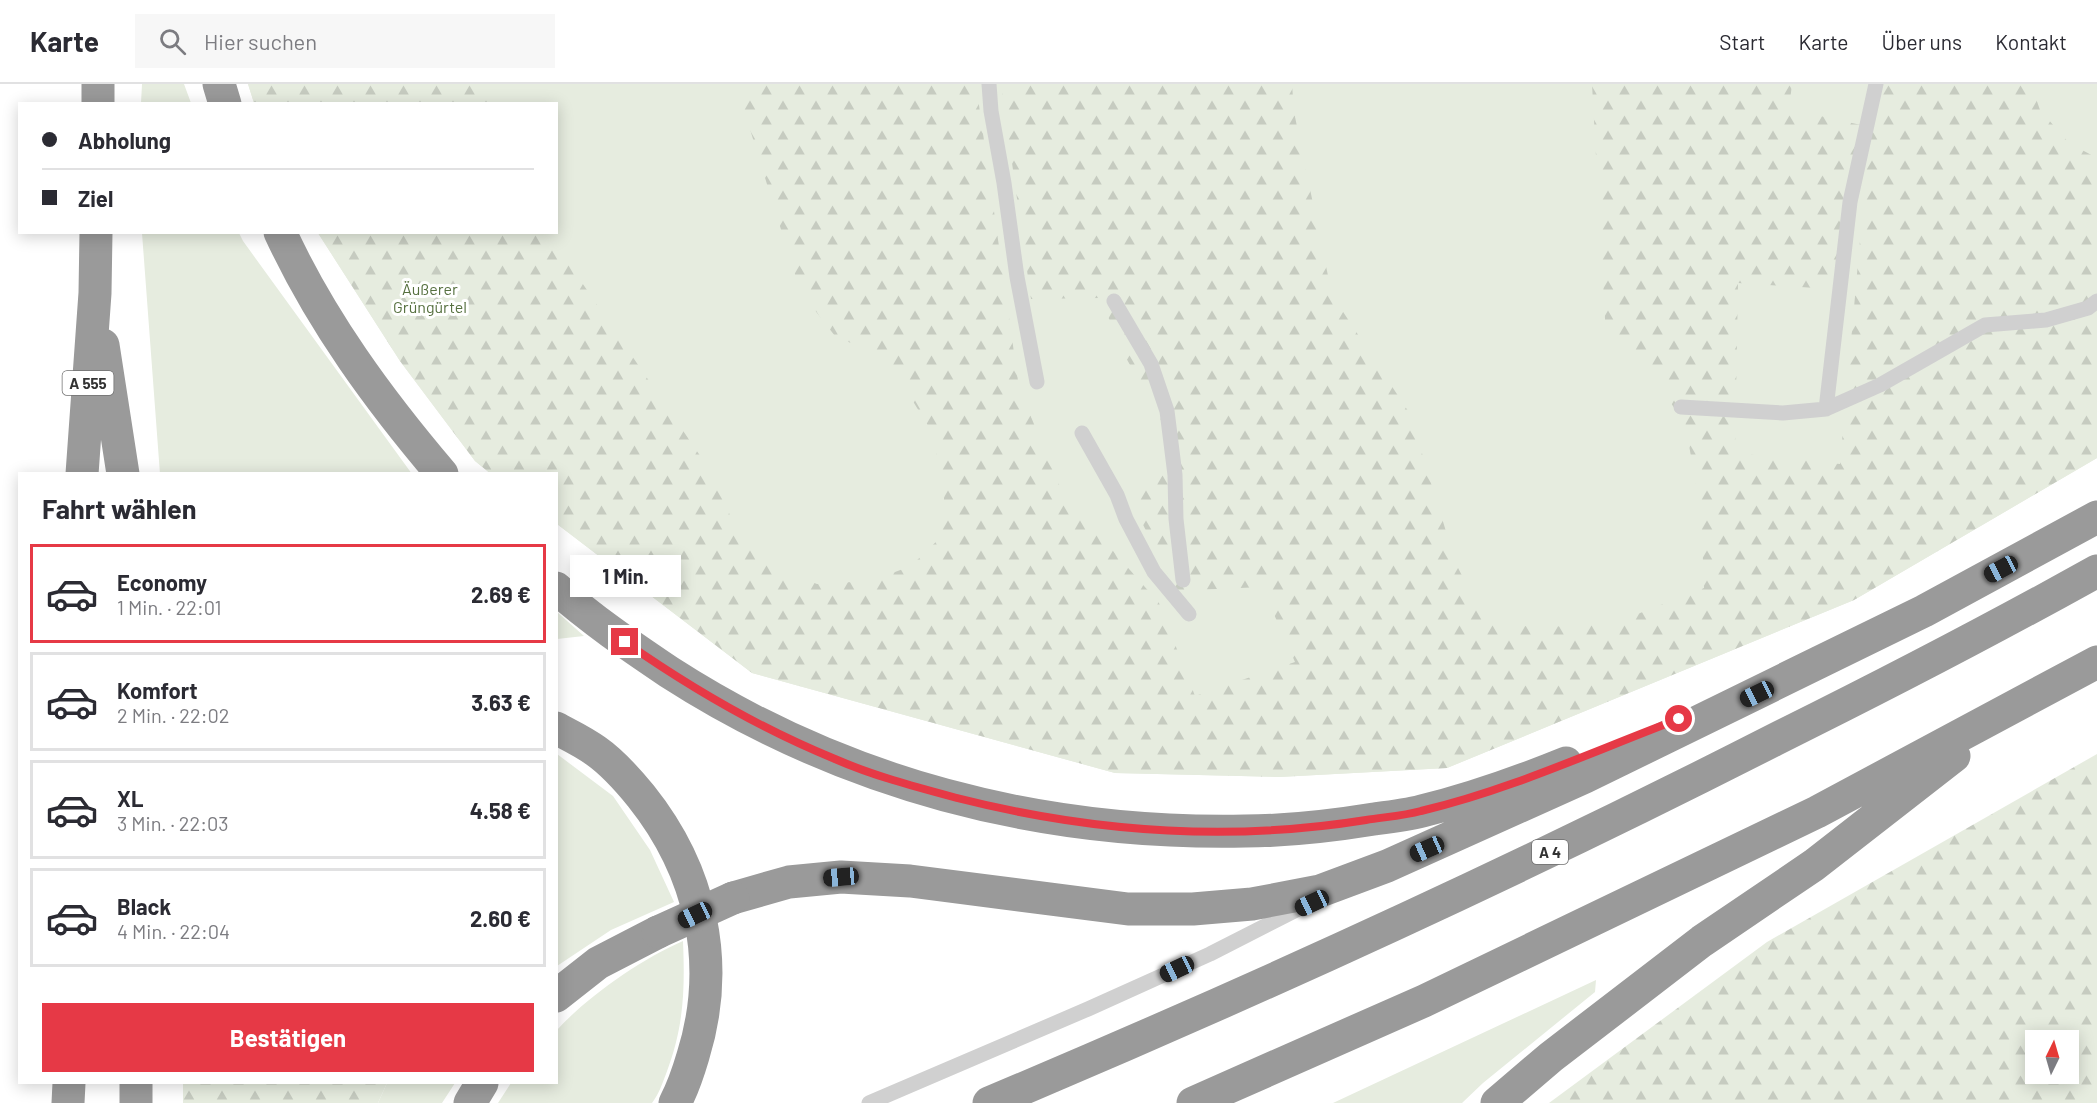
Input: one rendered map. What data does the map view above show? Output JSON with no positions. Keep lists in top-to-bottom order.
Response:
{
  "streets": {
    "highway": ["A 555", "A 4"]
  },
  "parks": ["Äußerer Grüngürtel"],
  "north": "top",
  "page": {
    "header": "Karte",
    "search": "Hier suchen",
    "nav": [
      "Start",
      "Karte",
      "Über uns",
      "Kontakt"
    ],
    "banner": ["Abholung", "Ziel"],
    "heading": "Fahrt wählen",
    "list": [
      {
        "name": "Economy",
        "note": "1 Min. · 22:01",
        "value": "2.69 €"
      },
      {
        "name": "Komfort",
        "note": "2 Min. · 22:02",
        "value": "3.63 €"
      },
      {
        "name": "XL",
        "note": "3 Min. · 22:03",
        "value": "4.58 €"
      },
      {
        "name": "Black",
        "note": "4 Min. · 22:04",
        "value": "2.60 €"
      }
    ],
    "bubble": "1 Min.",
    "buttons": "Bestätigen"
  }
}
